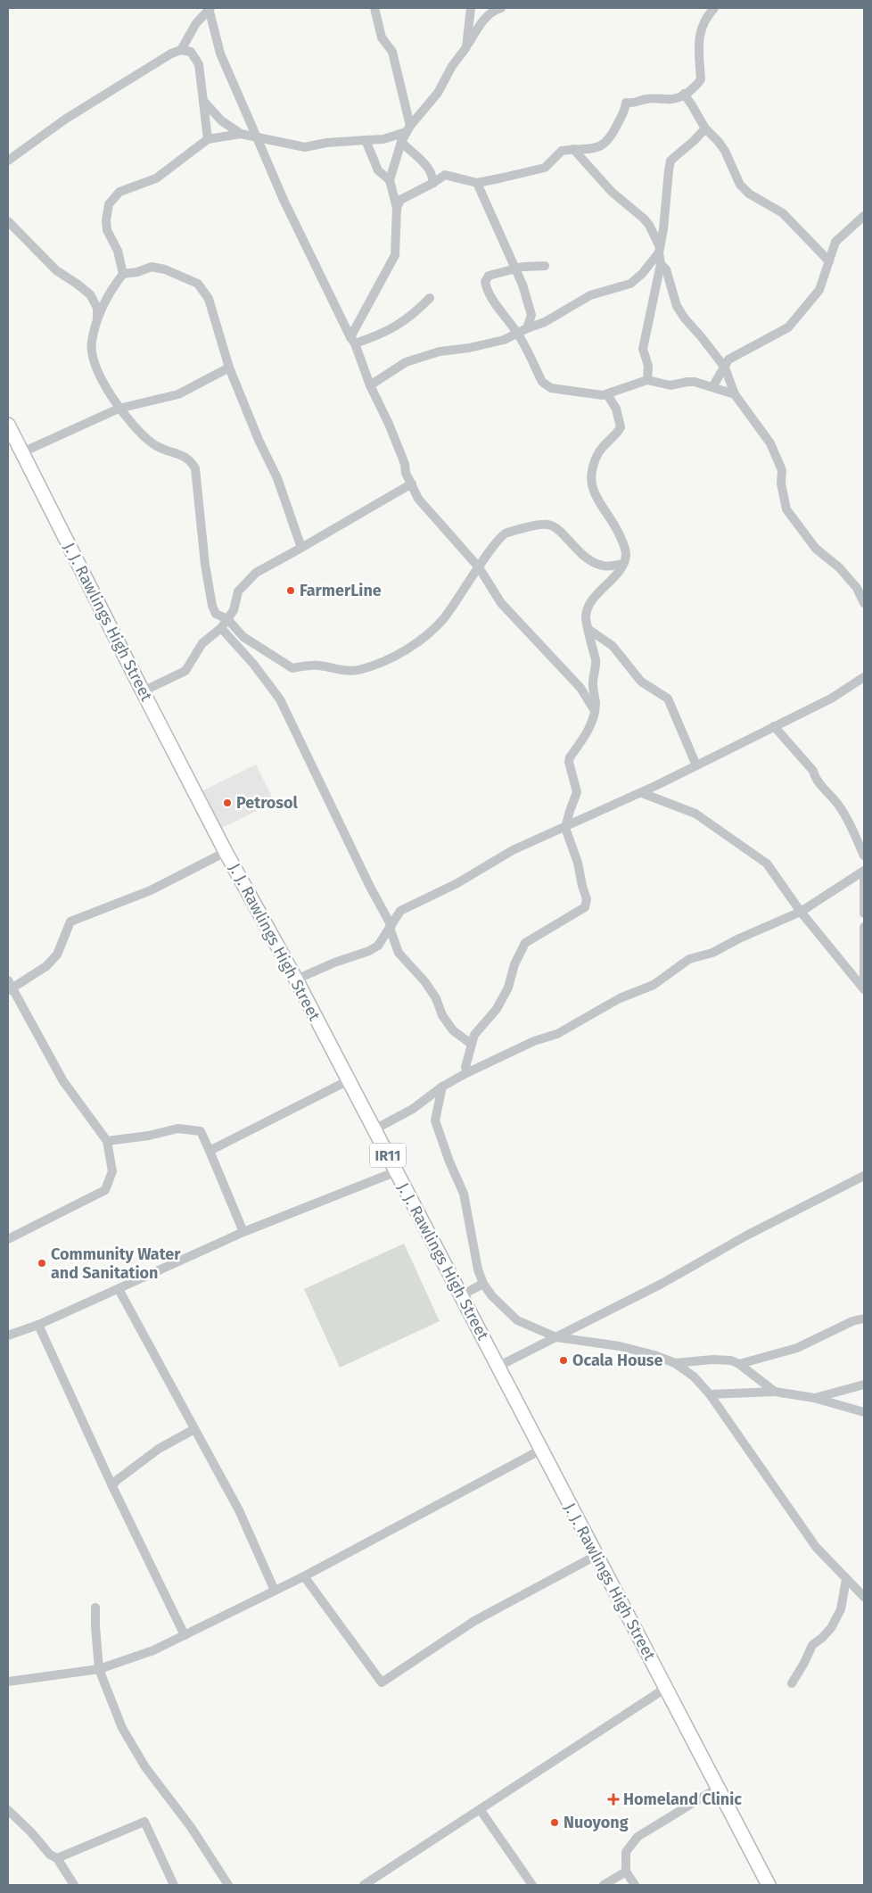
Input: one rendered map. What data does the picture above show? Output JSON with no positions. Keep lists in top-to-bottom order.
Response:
{
  "streets": {
    "main road": ["J. J. Rawlings High Street", "IR11"]
  },
  "places": {
    "other": [
      "FarmerLine",
      "Petrosol",
      "Community Water and Sanitation",
      "Ocala House",
      "Nuoyong"
    ],
    "health": ["Homeland Clinic"]
  }
}
